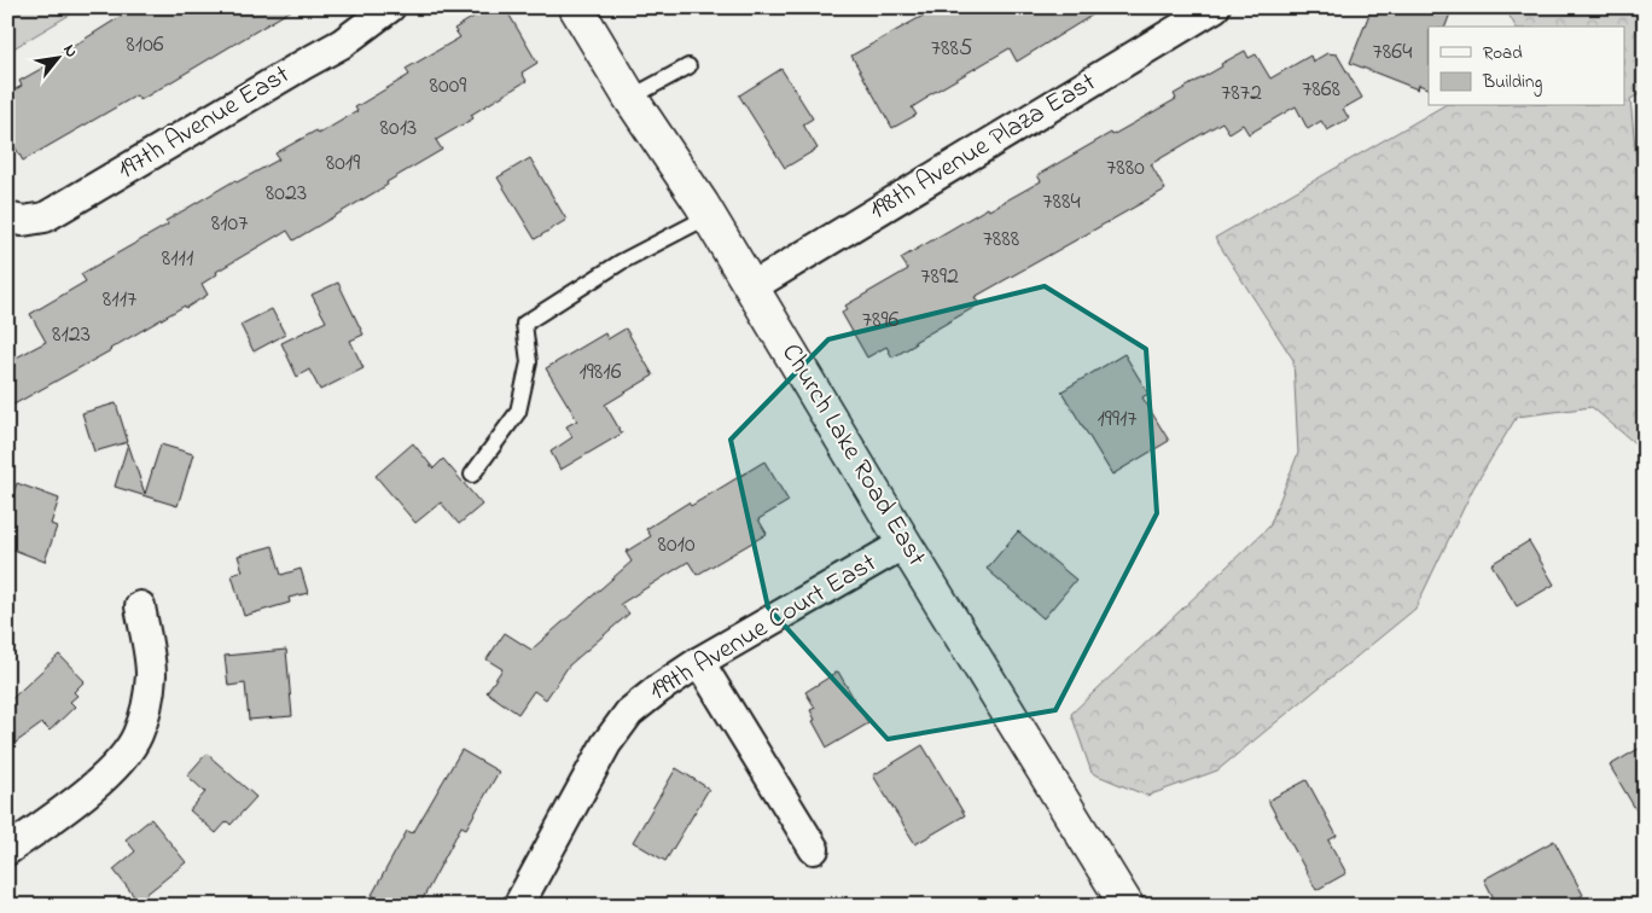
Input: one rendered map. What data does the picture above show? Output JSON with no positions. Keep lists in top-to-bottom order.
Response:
{
  "streets": {
    "street": [
      "197th Avenue East",
      "198th Avenue Plaza East",
      "Church Lake Road East",
      "199th Avenue Court East"
    ]
  },
  "crossings": [
    ["198th Avenue Plaza East", "Church Lake Road East"],
    ["Church Lake Road East", "199th Avenue Court East"]
  ],
  "house_numbers": [
    "8106",
    "7885",
    "7864",
    "8009",
    "7868",
    "7872",
    "8013",
    "8019",
    "7880",
    "8023",
    "7884",
    "8107",
    "7888",
    "8111",
    "7892",
    "8117",
    "7896",
    "8123",
    "19816",
    "19917",
    "8010"
  ],
  "legend": ["Road", "Building"],
  "north": "top right"
}
